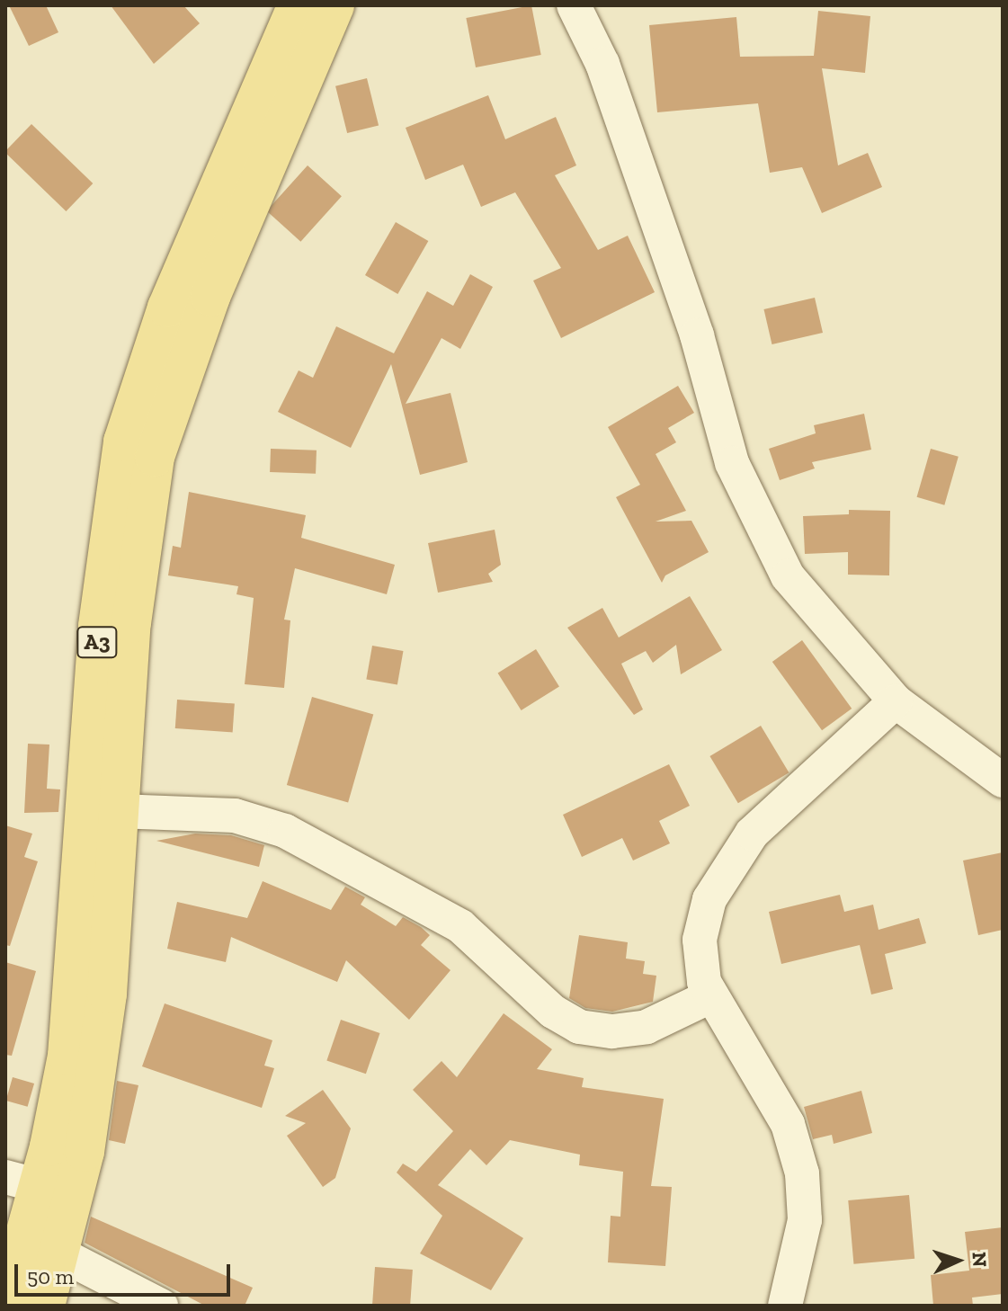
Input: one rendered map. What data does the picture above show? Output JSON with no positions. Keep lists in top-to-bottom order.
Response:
{
  "streets": {
    "main road": ["A3"]
  },
  "scale_bar": "50 m",
  "north": "right"
}
